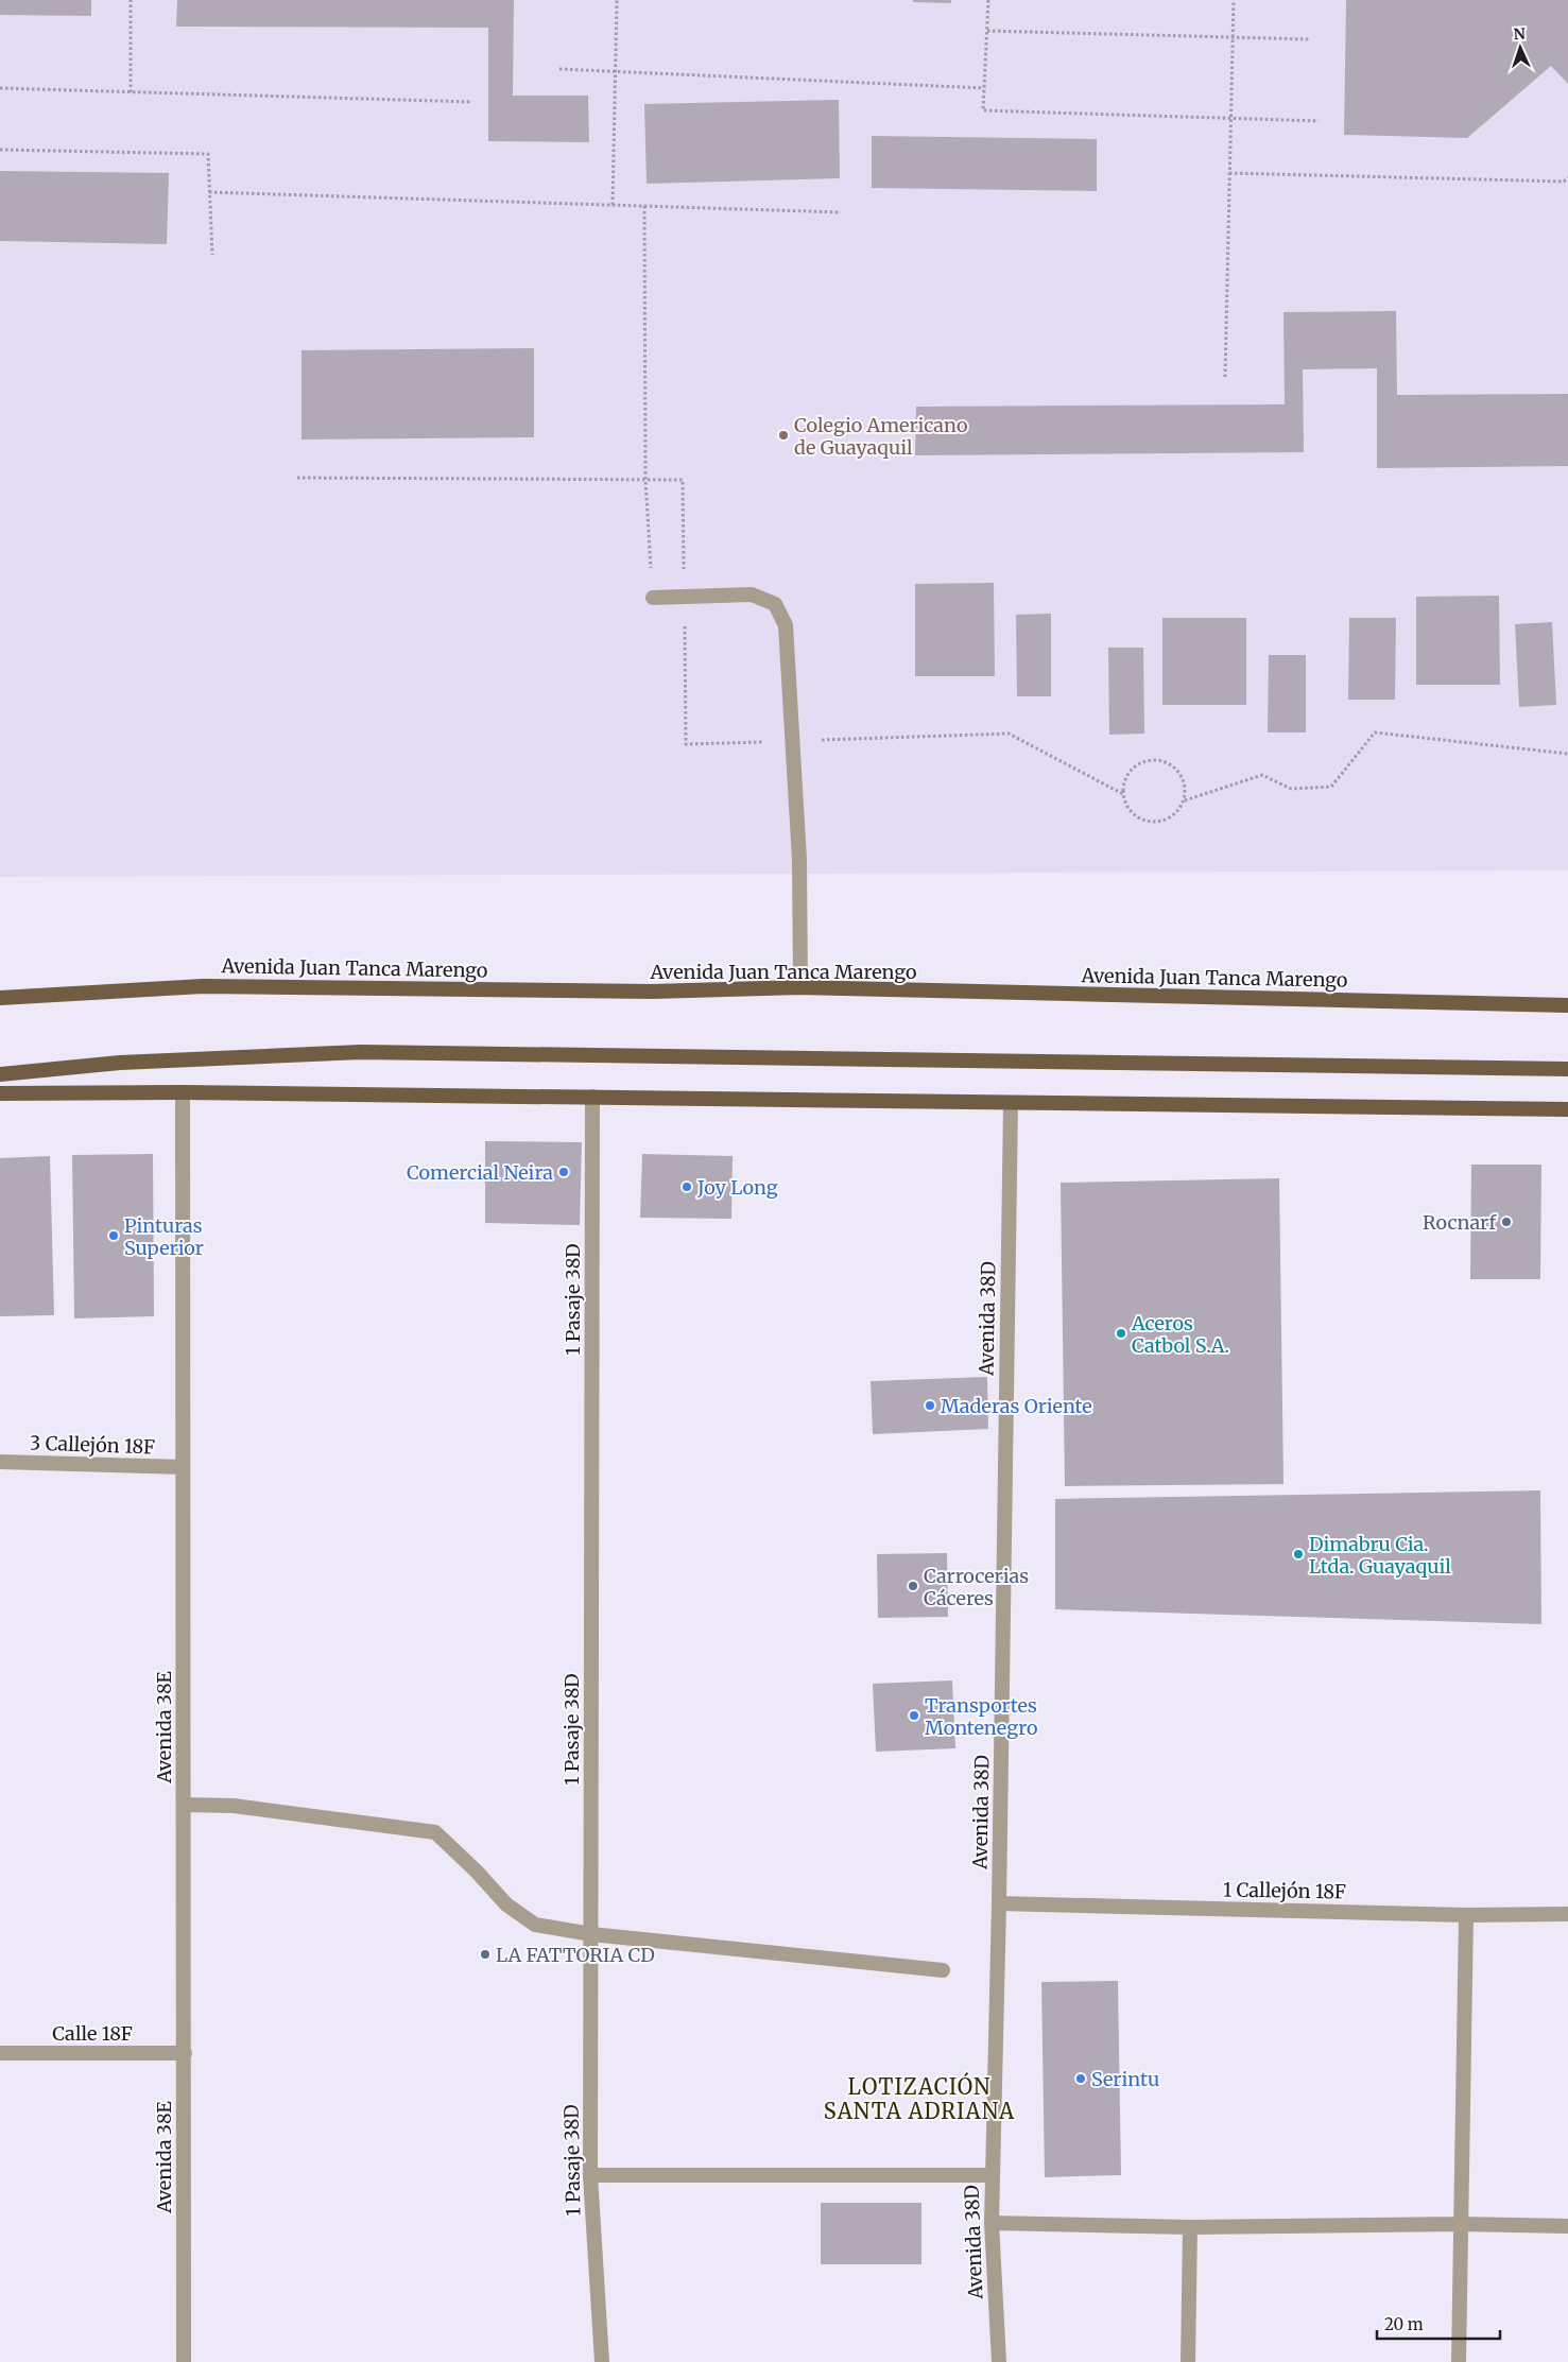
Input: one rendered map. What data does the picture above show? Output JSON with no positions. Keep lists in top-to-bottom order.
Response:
{
  "streets": {
    "main road": ["Avenida Juan Tanca Marengo"],
    "street": [
      "1 Pasaje 38D",
      "Avenida 38D",
      "3 Callejón 18F",
      "Avenida 38E",
      "1 Callejón 18F",
      "Calle 18F"
    ]
  },
  "crossings": [
    ["Avenida 38D", "1 Callejón 18F"],
    ["3 Callejón 18F", "Avenida 38E"],
    ["Avenida 38E", "Calle 18F"]
  ],
  "districts": ["LOTIZACIÓN SANTA ADRIANA"],
  "places": [
    "Colegio Americano de Guayaquil",
    "Comercial Neira",
    "Joy Long",
    "Rocnarf",
    "Pinturas Superior",
    "Aceros Catbol S.A.",
    "Maderas Oriente",
    "Dimabru Cia. Ltda. Guayaquil",
    "Carrocerias Cáceres",
    "Transportes Montenegro",
    "LA FATTORIA CD",
    "Serintu"
  ],
  "scale_bar": "20 m",
  "north": "top"
}
